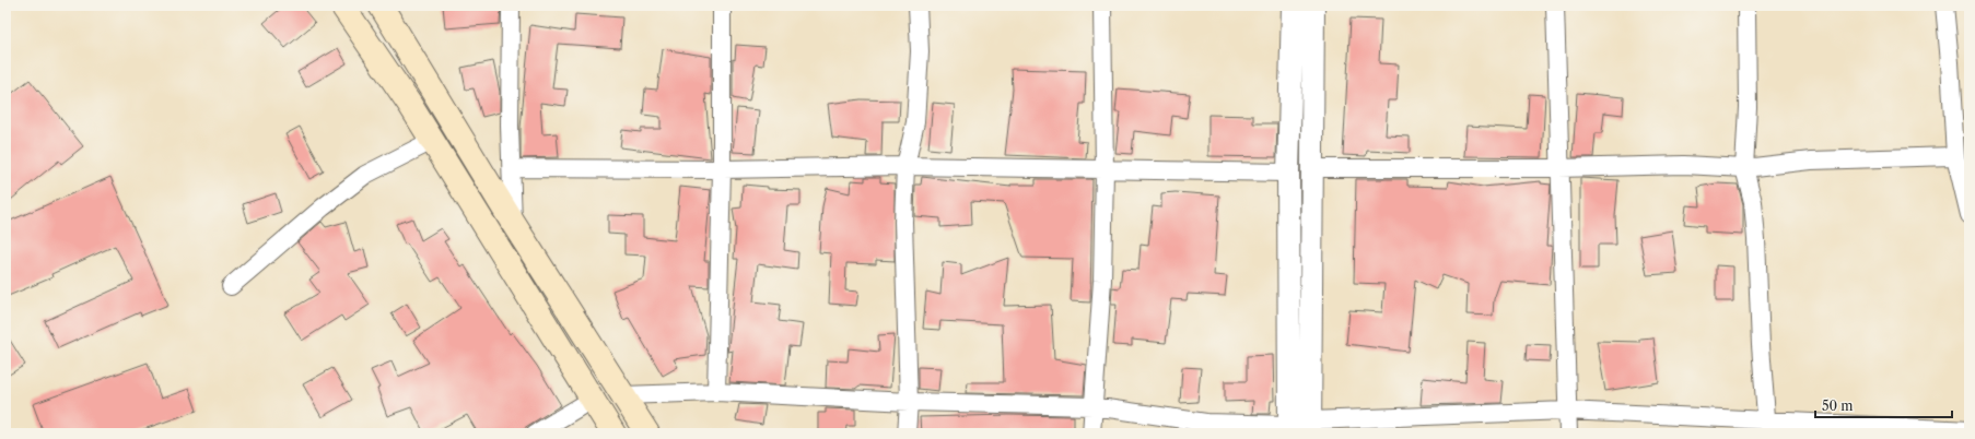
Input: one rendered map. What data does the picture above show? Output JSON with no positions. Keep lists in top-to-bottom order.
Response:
{
  "scale_bar": "50 m"
}
